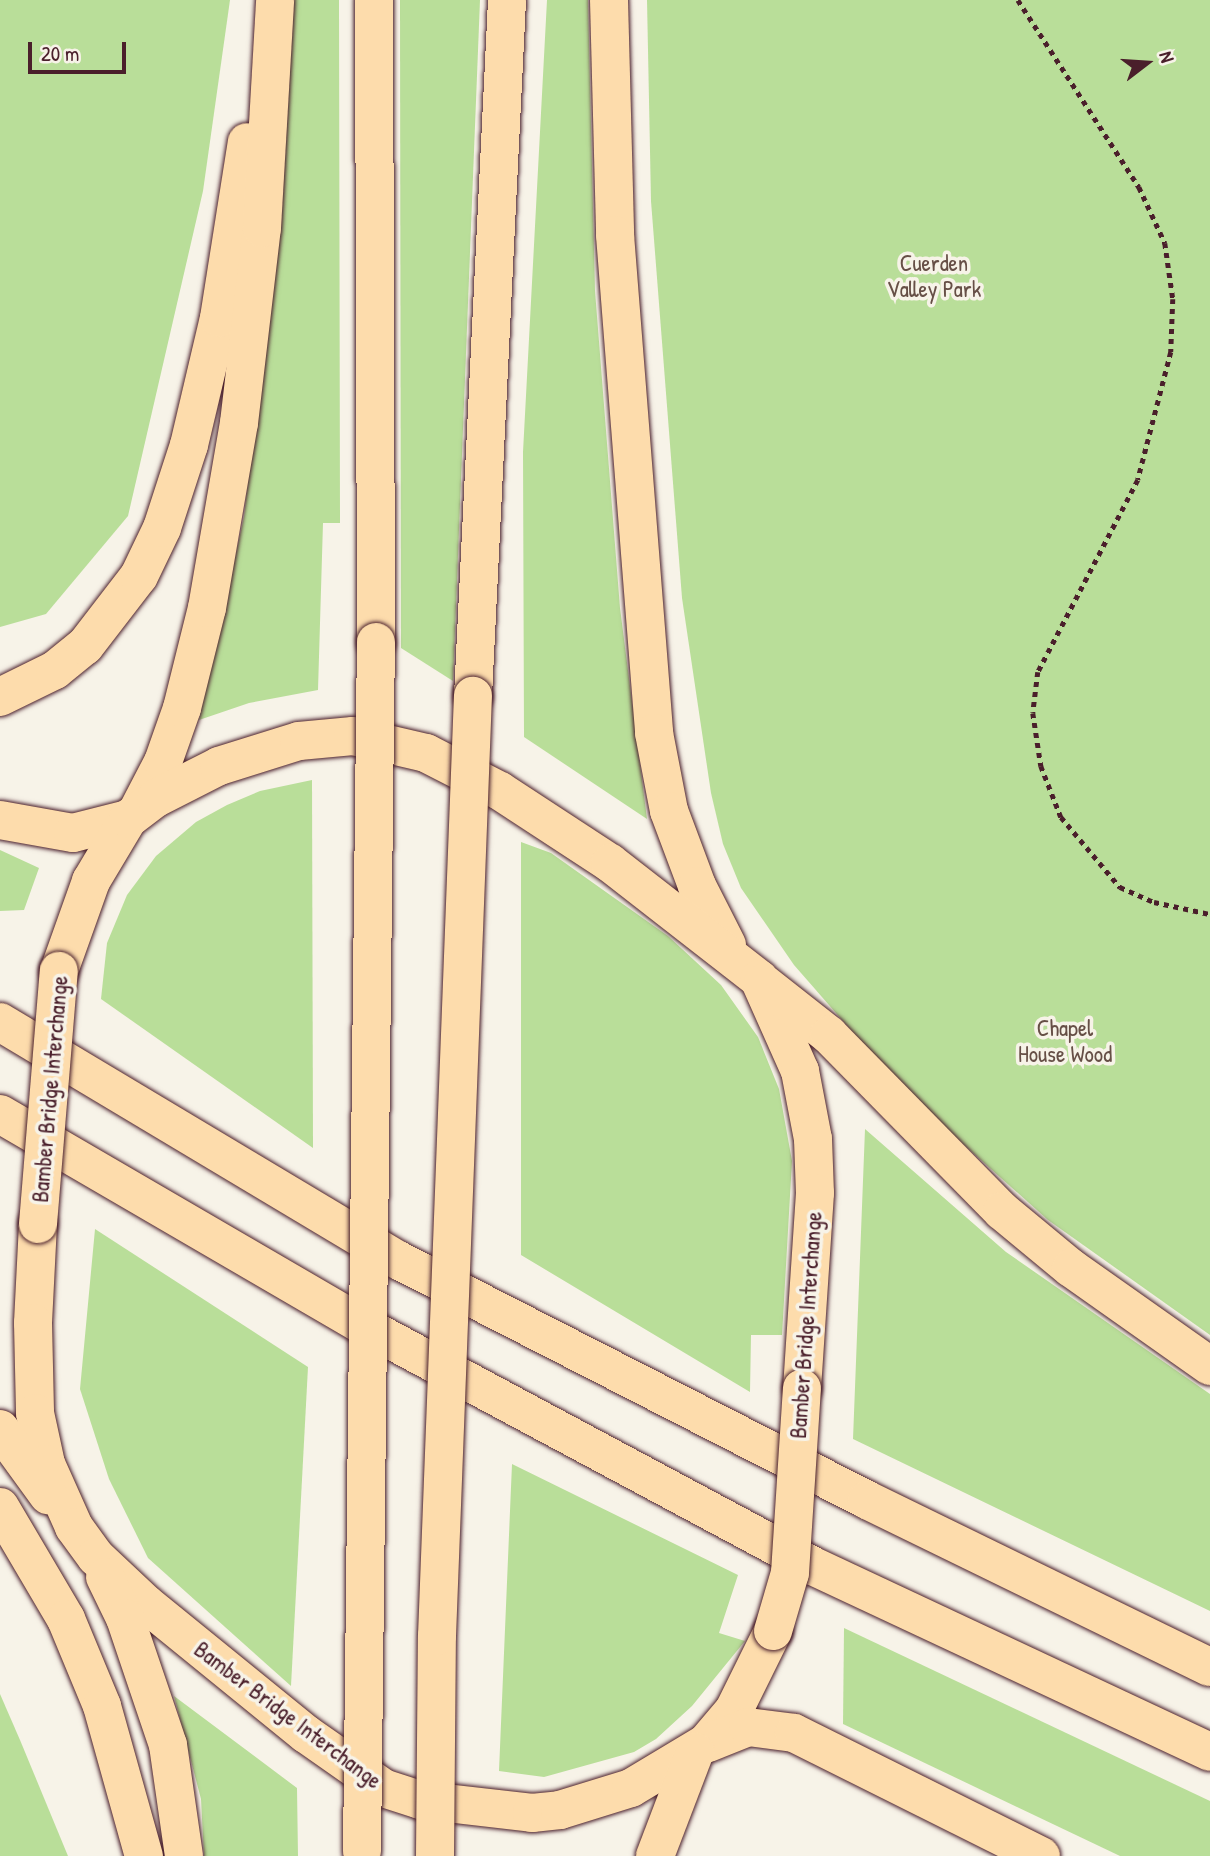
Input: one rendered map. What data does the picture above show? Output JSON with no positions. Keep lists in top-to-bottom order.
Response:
{
  "streets": {
    "highway": ["Bamber Bridge Interchange"]
  },
  "parks": ["Cuerden Valley Park", "Chapel House Wood"],
  "scale_bar": "20 m",
  "north": "right"
}
